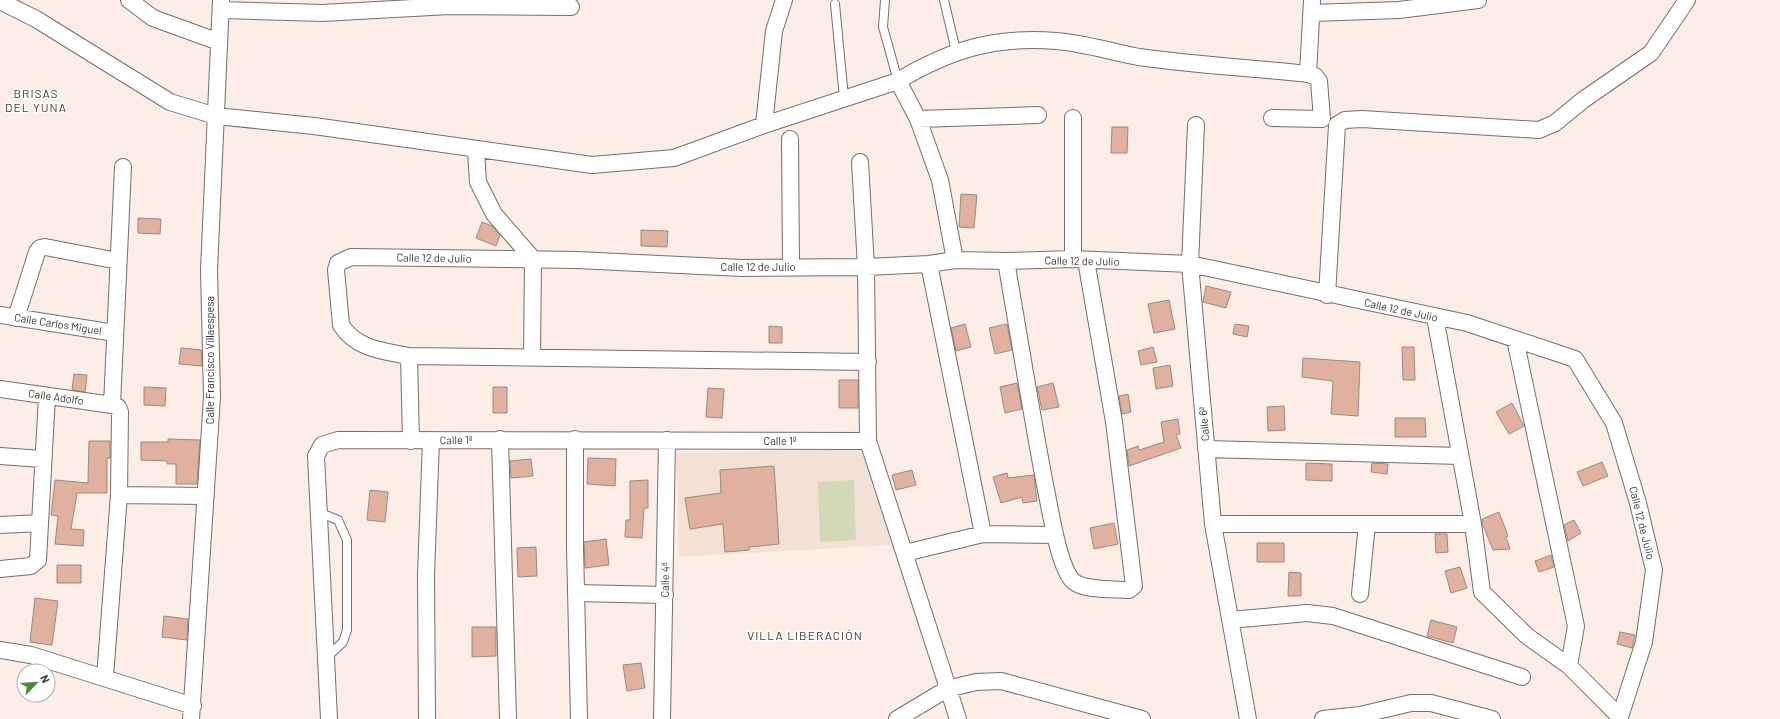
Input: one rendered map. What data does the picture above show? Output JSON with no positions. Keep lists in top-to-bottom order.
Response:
{
  "streets": {
    "street": [
      "Calle 12 de Julio",
      "Calle Carlos Miguel",
      "Calle Francisco Villaespesa",
      "Calle Adolfo",
      "Calle 6ª",
      "Calle 1ª",
      "Calle 4ª"
    ]
  },
  "crossings": [
    ["Calle 12 de Julio", "Calle 6ª"],
    ["Calle 1ª", "Calle 4ª"]
  ],
  "districts": ["BRISAS DEL YUNA", "VILLA LIBERACIÓN"],
  "north": "top right"
}
